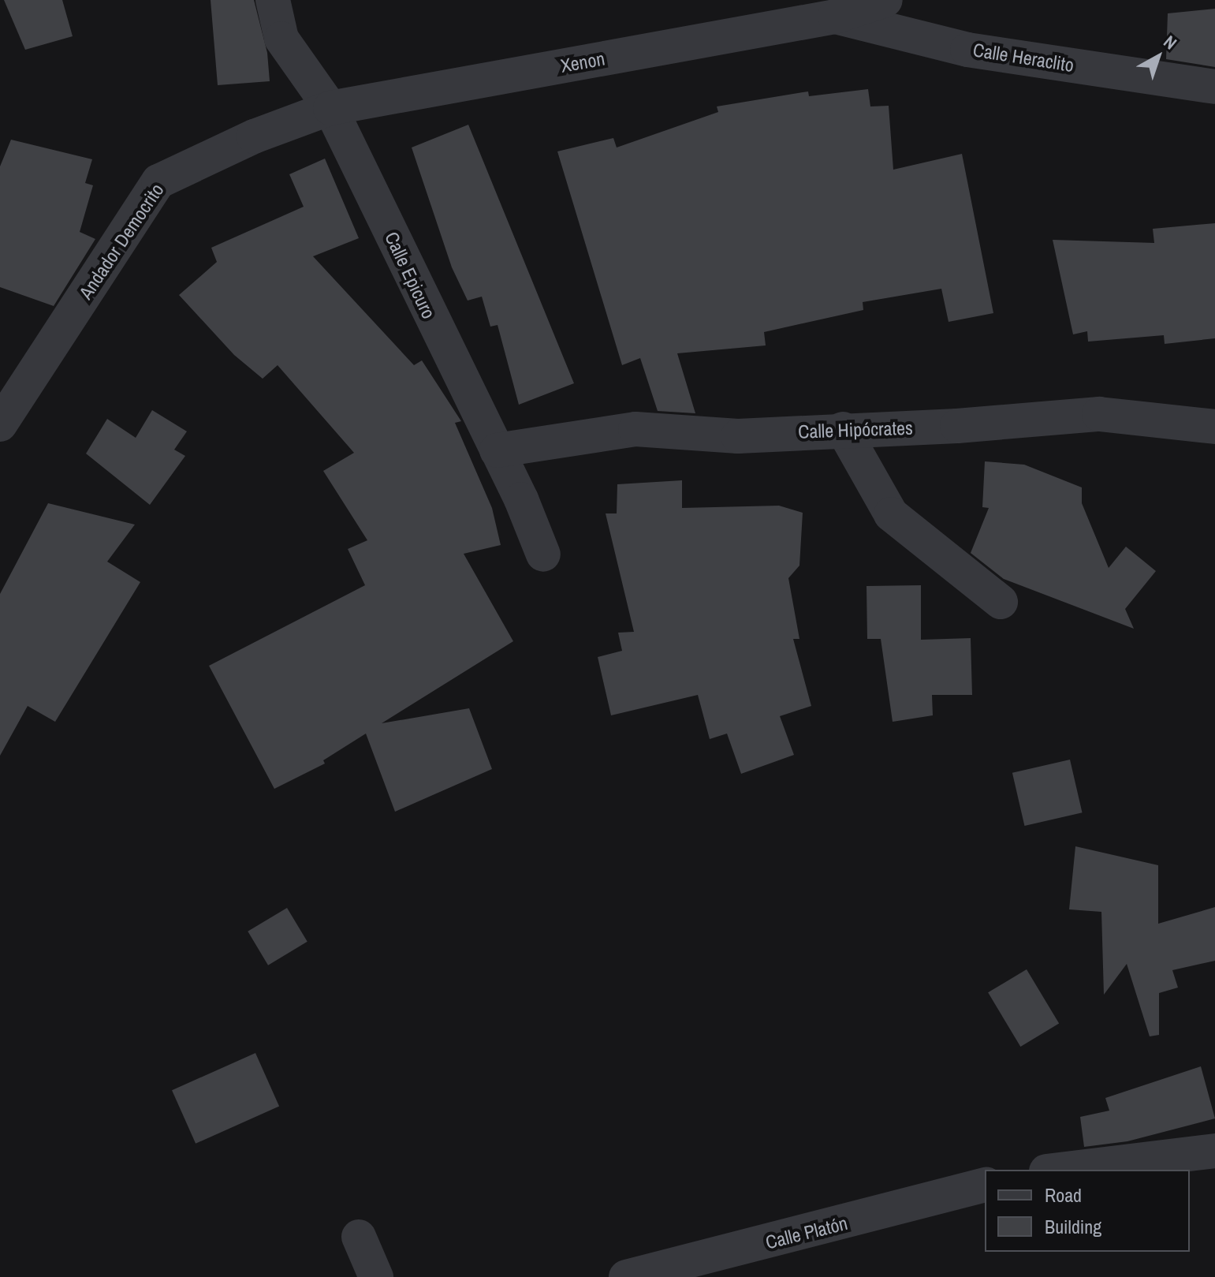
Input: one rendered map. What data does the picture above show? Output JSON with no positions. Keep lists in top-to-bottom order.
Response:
{
  "streets": {
    "street": [
      "Calle Heraclito",
      "Xenon",
      "Andador Democrito",
      "Calle Epicuro",
      "Calle Hipócrates",
      "Calle Platón"
    ]
  },
  "crossings": [
    ["Calle Heraclito", "Xenon"],
    ["Xenon", "Andador Democrito"],
    ["Xenon", "Calle Epicuro"],
    ["Andador Democrito", "Calle Epicuro"],
    ["Calle Epicuro", "Calle Hipócrates"]
  ],
  "legend": ["Road", "Building"],
  "north": "top right"
}
